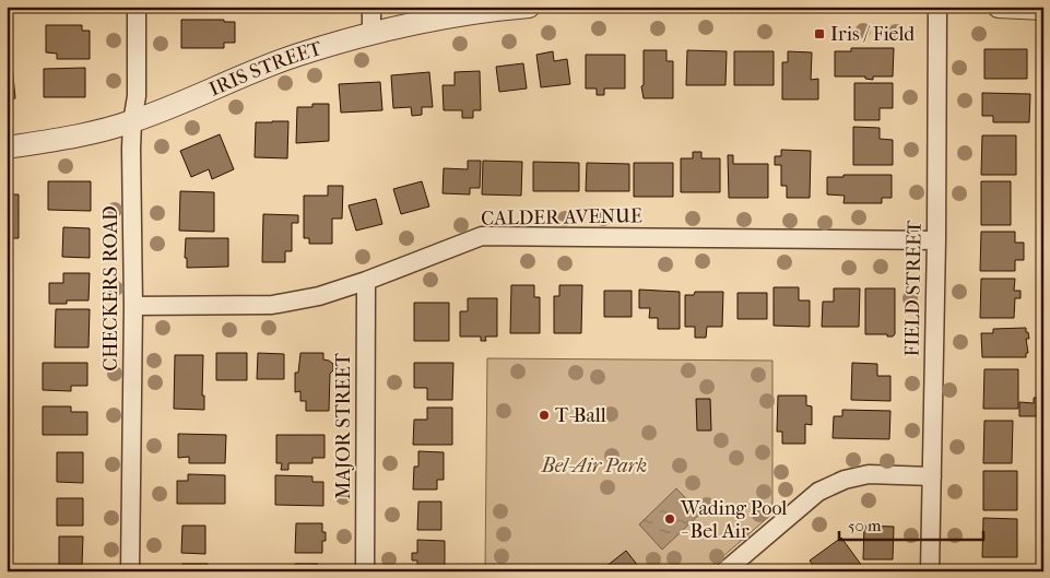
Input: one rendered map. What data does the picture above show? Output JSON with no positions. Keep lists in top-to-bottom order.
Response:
{
  "streets": {
    "street": [
      "IRIS STREET",
      "CALDER AVENUE",
      "CHECKERS ROAD",
      "FIELD STREET",
      "MAJOR STREET"
    ]
  },
  "crossings": [
    ["IRIS STREET", "CHECKERS ROAD"],
    ["CALDER AVENUE", "CHECKERS ROAD"],
    ["CALDER AVENUE", "FIELD STREET"],
    ["CALDER AVENUE", "MAJOR STREET"]
  ],
  "parks": ["Bel-Air Park"],
  "places": {
    "transit": ["Iris / Field"],
    "other": ["T-Ball", "Wading Pool - Bel Air"]
  },
  "scale_bar": "50 m"
}
